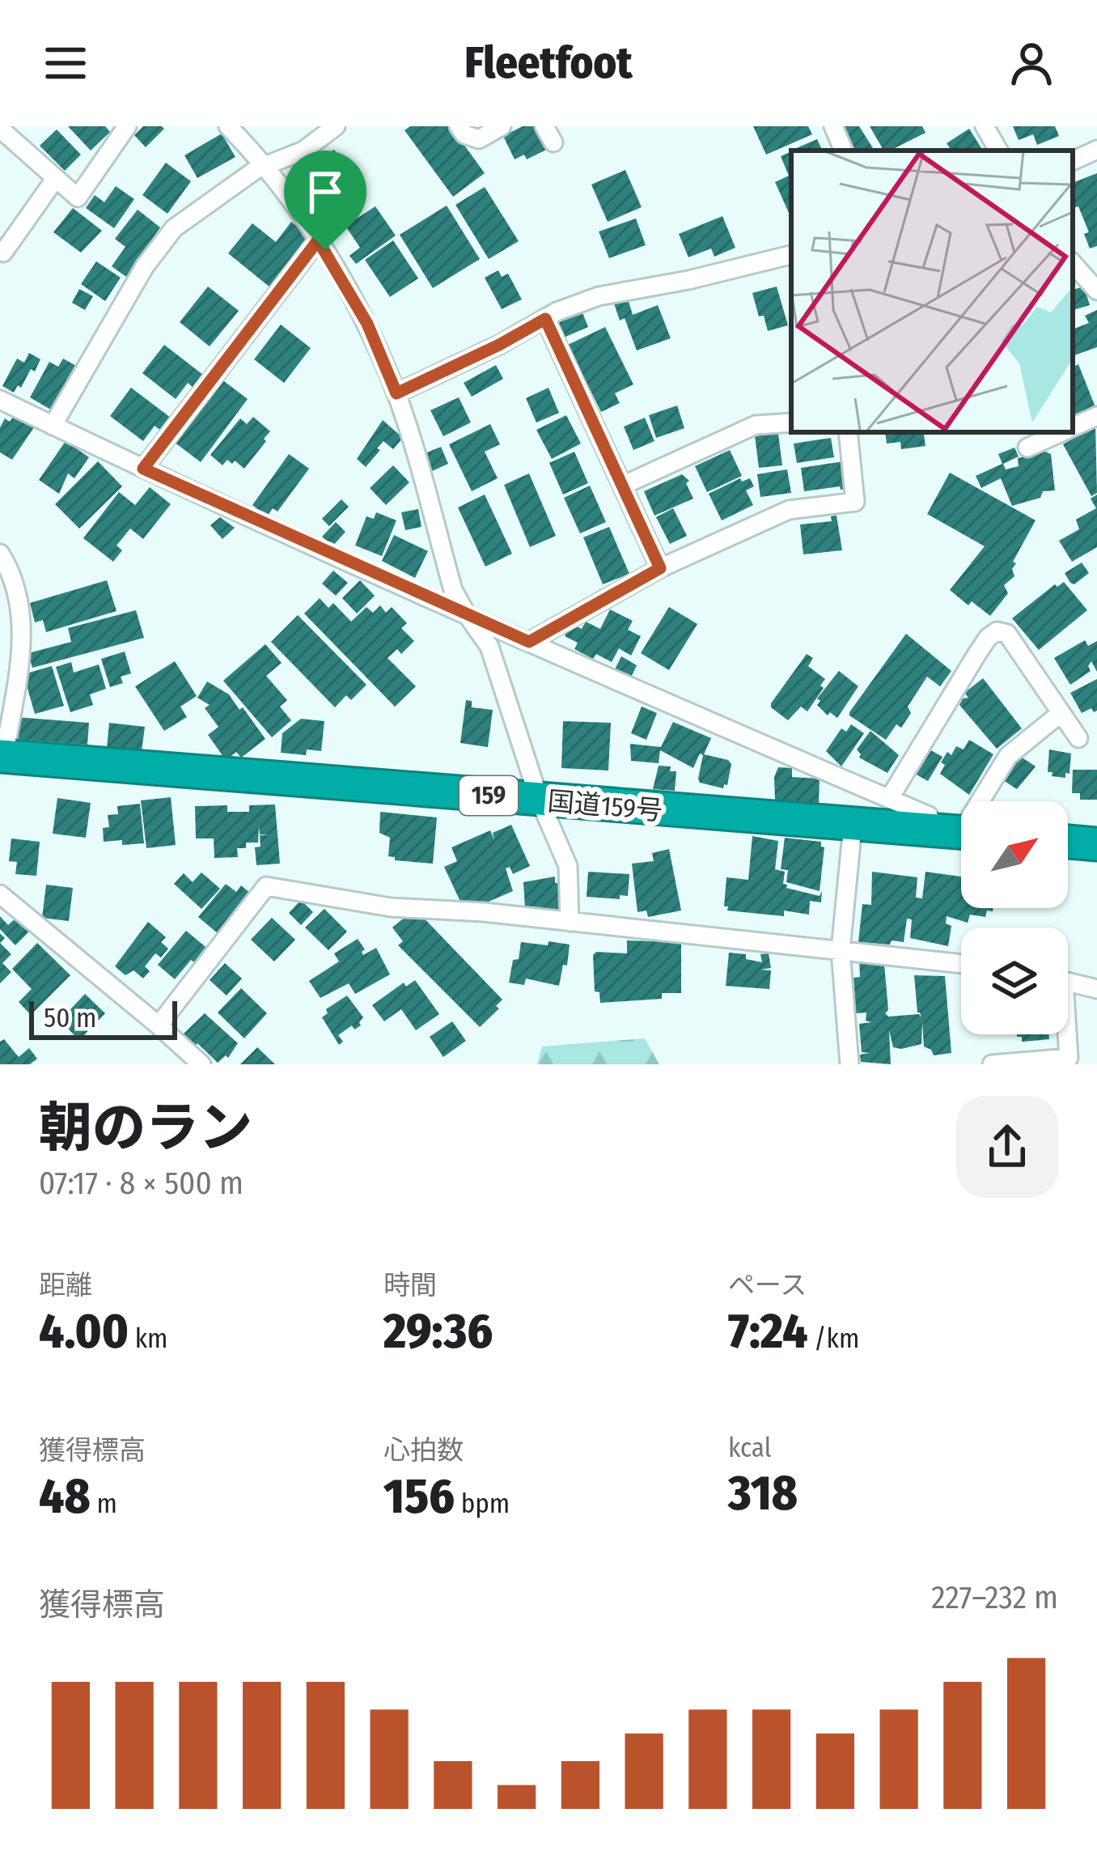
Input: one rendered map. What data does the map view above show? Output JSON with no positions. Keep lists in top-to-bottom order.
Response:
{
  "streets": {
    "highway": ["159", "国道159号"]
  },
  "scale_bar": "50 m",
  "north": "top right",
  "page": {
    "header": "Fleetfoot",
    "scale": "50 m",
    "heading": ["朝のラン", "07:17 · 8 × 500 m"],
    "stats": [
      ["距離", "4.00 km"],
      ["時間", "29:36"],
      ["ペース", "7:24 /km"],
      ["獲得標高", "48 m"],
      ["心拍数", "156 bpm"],
      ["kcal", "318"]
    ],
    "chart": ["獲得標高", "227–232 m"]
  }
}
